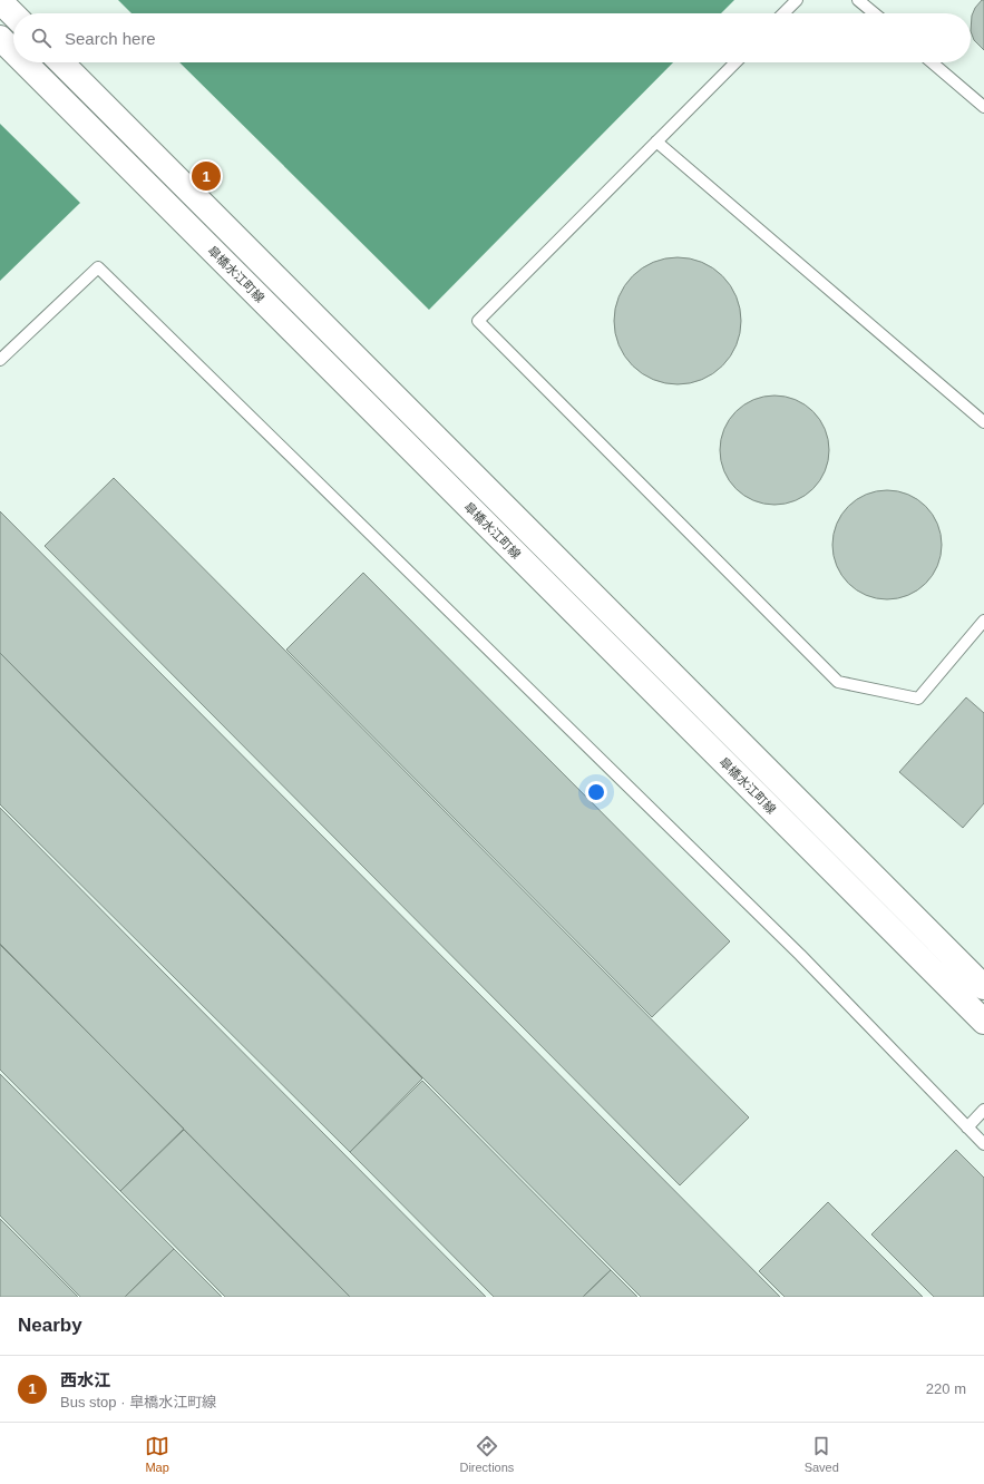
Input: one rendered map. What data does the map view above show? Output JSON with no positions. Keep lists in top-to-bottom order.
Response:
{
  "streets": {
    "street": ["皐橋水江町線"]
  },
  "page": {
    "search": "Search here",
    "pins": "1",
    "heading": "Nearby",
    "list": [
      {
        "mark": "1",
        "name": "西水江",
        "note": "Bus stop · 皐橋水江町線",
        "value": "220 m"
      }
    ],
    "nav": ["Map", "Directions", "Saved"]
  }
}
